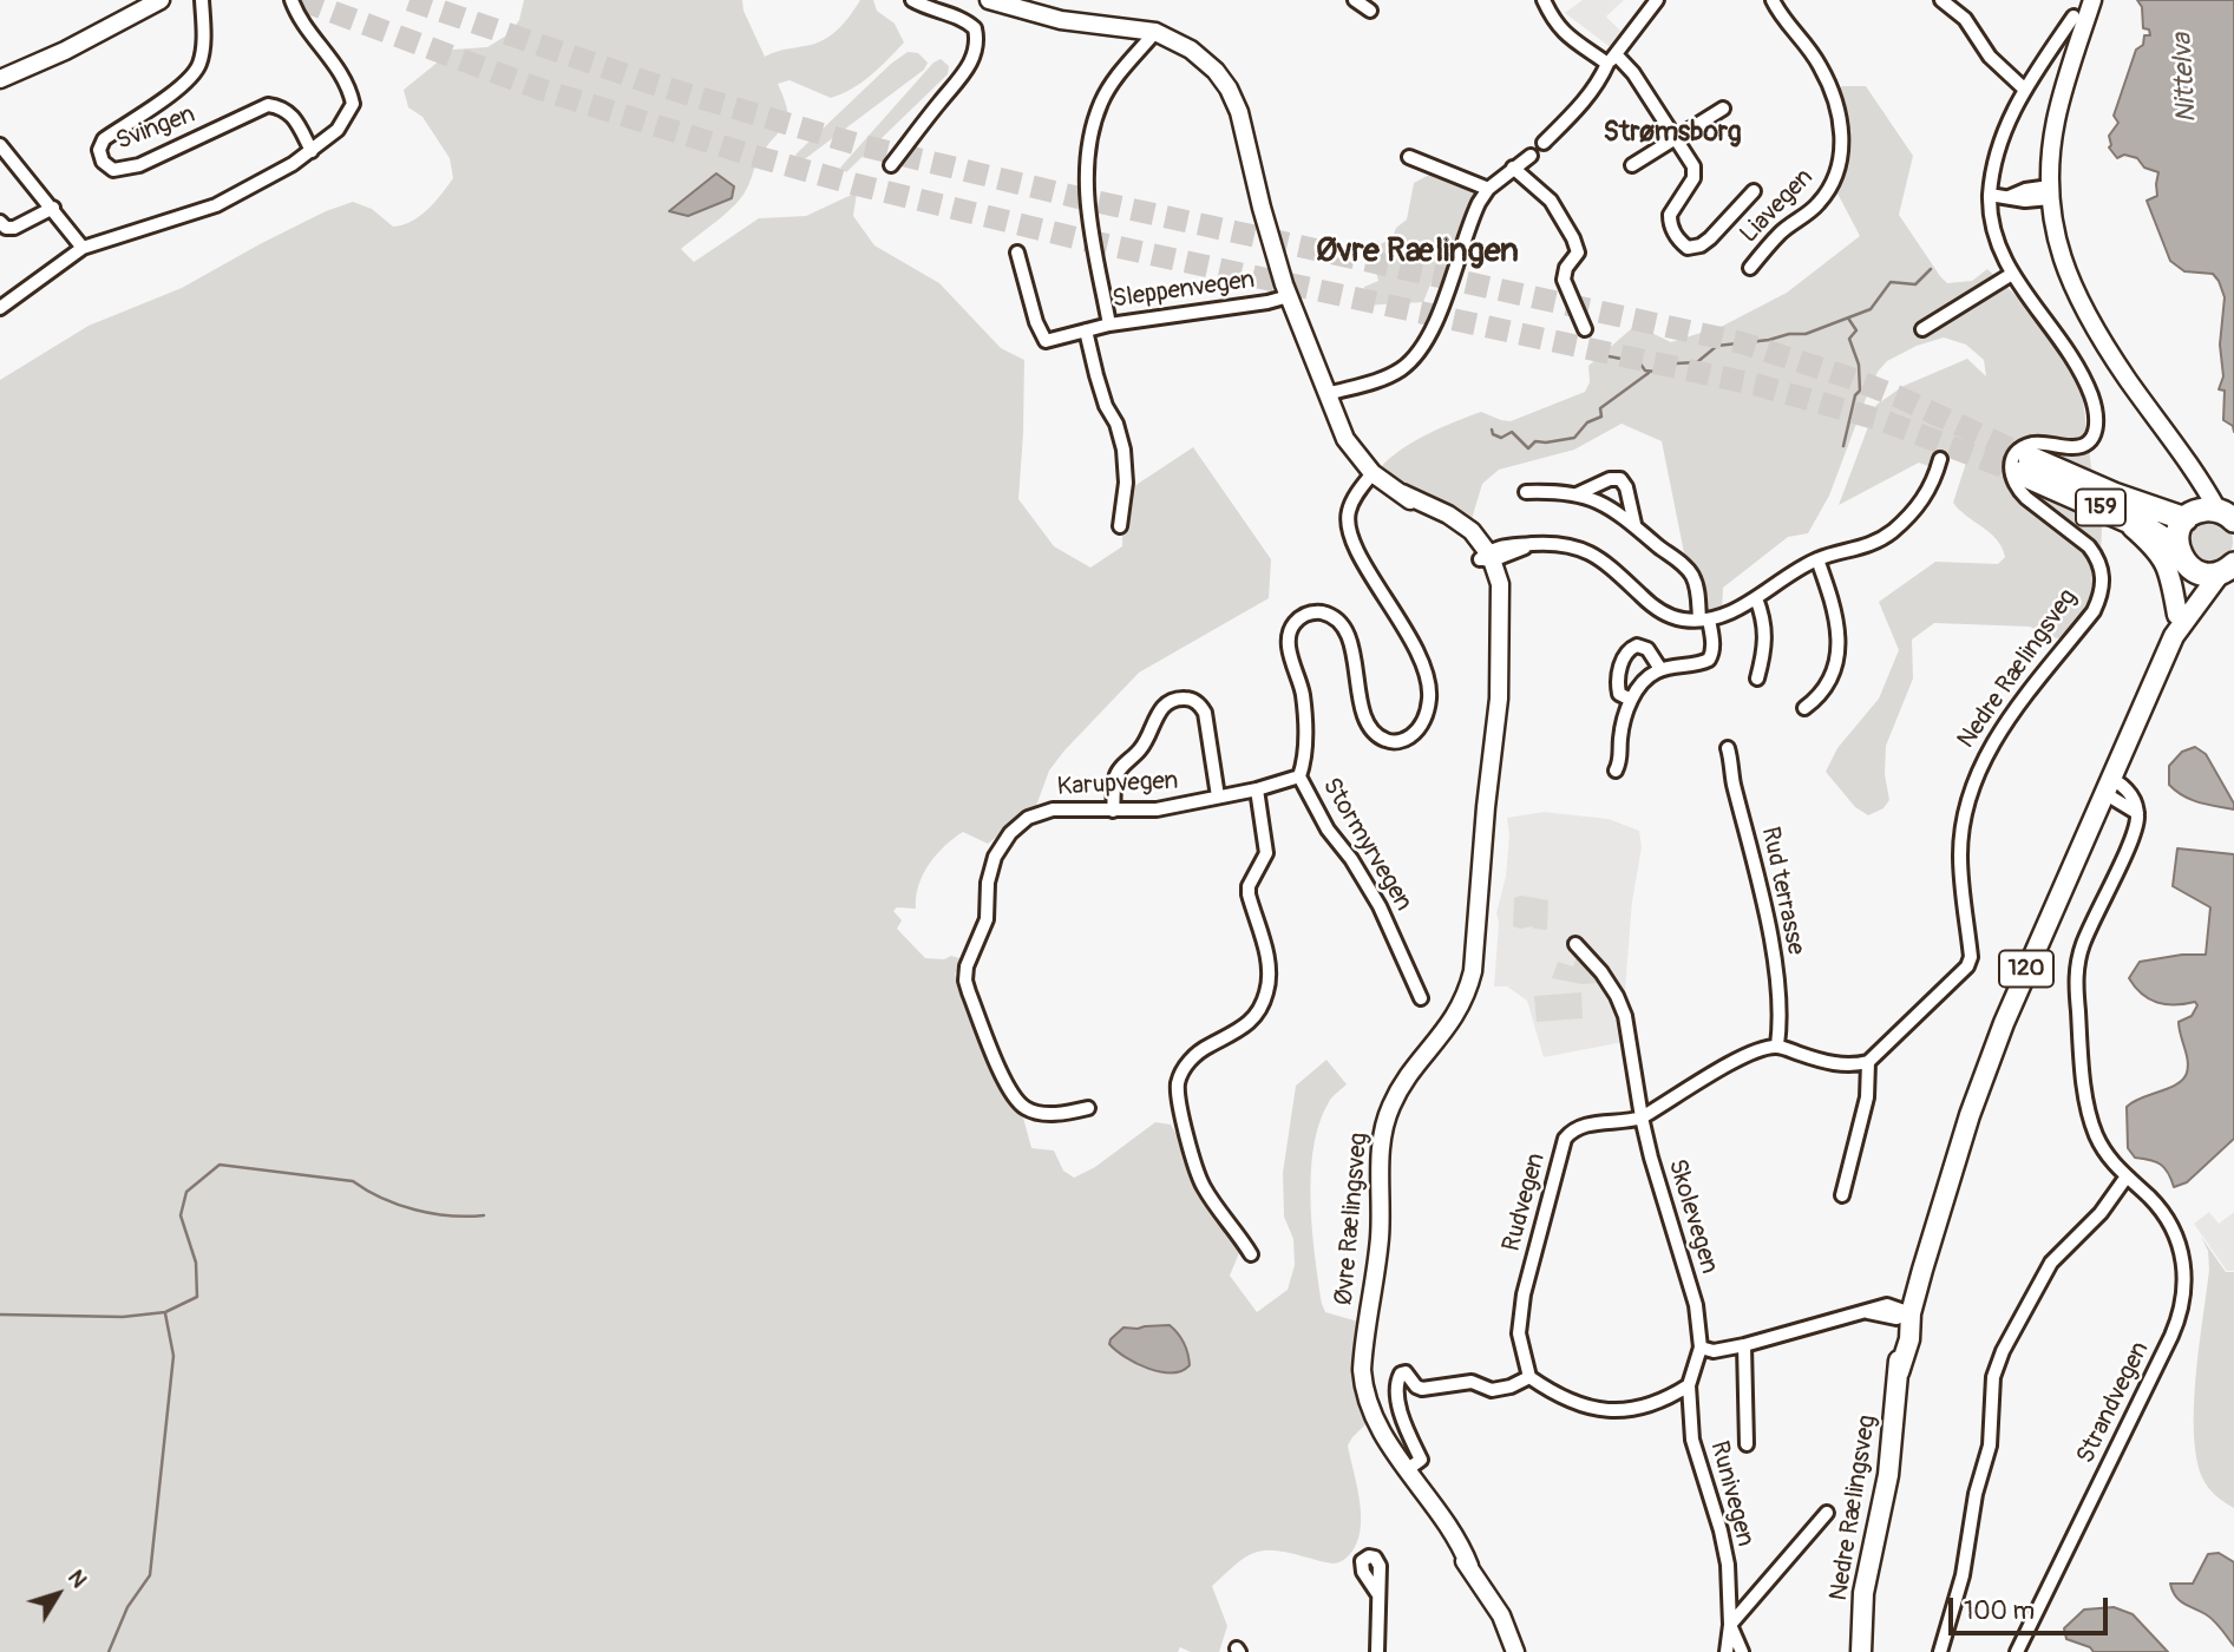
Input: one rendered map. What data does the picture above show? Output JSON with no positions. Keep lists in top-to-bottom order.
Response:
{
  "streets": {
    "highway": ["159"],
    "main road": ["Nedre Rælingsveg", "120", "Øvre Rælingsveg"],
    "street": [
      "Svingen",
      "Liavegen",
      "Sleppenvegen",
      "Karupvegen",
      "Stormyrvegen",
      "Rud terrasse",
      "Rudvegen",
      "Skolevegen",
      "Strandvegen",
      "Runivegen"
    ]
  },
  "crossings": [
    ["Sleppenvegen", "Øvre Rælingsveg"],
    ["159", "Nedre Rælingsveg"],
    ["Nedre Rælingsveg", "Strandvegen"],
    ["Karupvegen", "Stormyrvegen"],
    ["Stormyrvegen", "Øvre Rælingsveg"],
    ["Rud terrasse", "Rudvegen"],
    ["Rudvegen", "Skolevegen"],
    ["Skolevegen", "Runivegen"]
  ],
  "districts": ["Strømsborg", "Øvre Rælingen"],
  "water": ["Nittelva"],
  "scale_bar": "100 m",
  "north": "top right"
}
